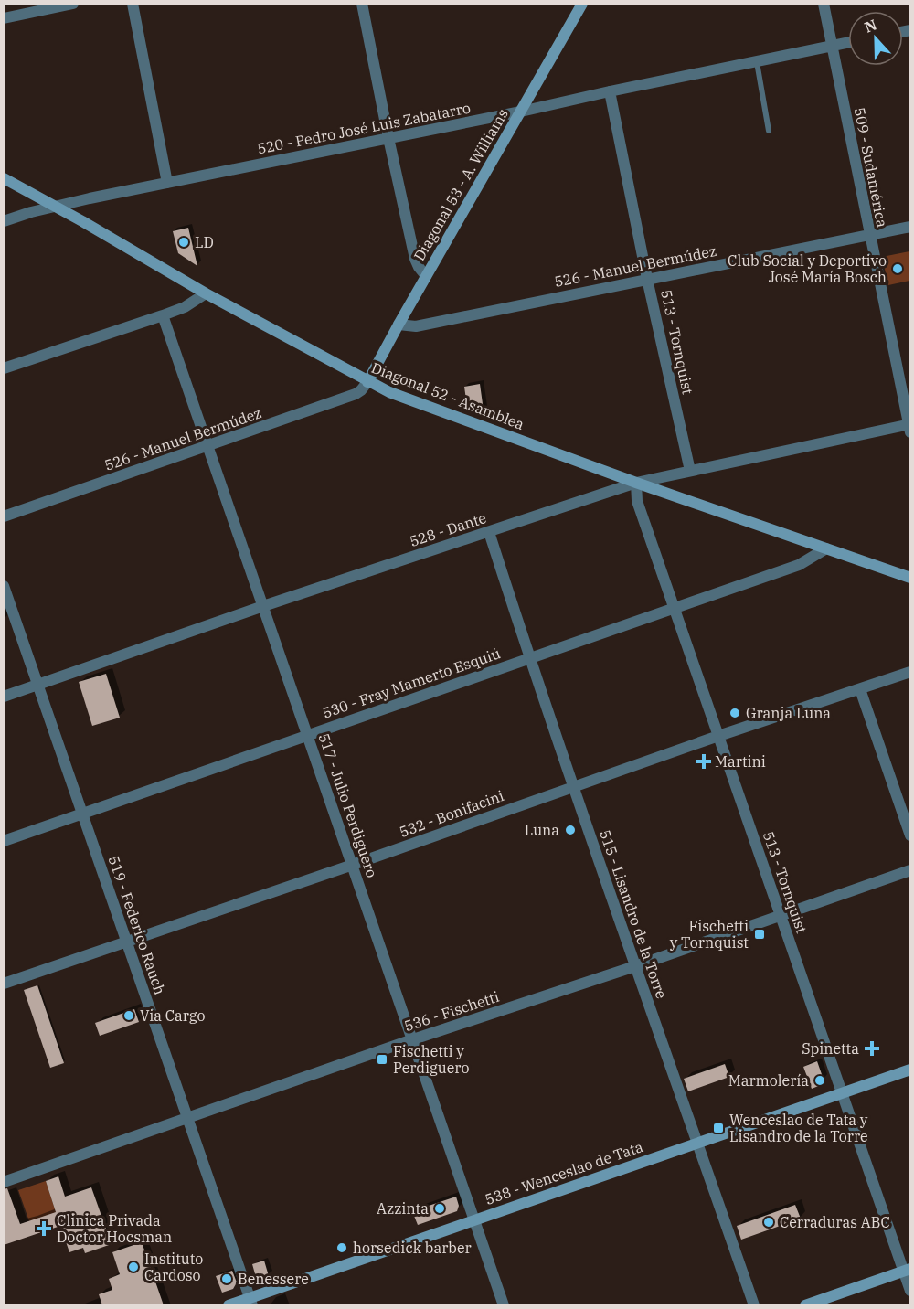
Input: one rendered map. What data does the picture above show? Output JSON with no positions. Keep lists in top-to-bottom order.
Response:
{
  "streets": {
    "street": [
      "520 - Pedro José Luis Zabatarro",
      "509 - Sudamérica",
      "Diagonal 53 - A. Williams",
      "526 - Manuel Bermúdez",
      "513 - Tornquist",
      "Diagonal 52 - Asamblea",
      "528 - Dante",
      "530 - Fray Mamerto Esquiú",
      "517 - Julio Perdiguero",
      "532 - Bonifacini",
      "515 - Lisandro de la Torre",
      "519 - Federico Rauch",
      "536 - Fischetti",
      "538 - Wenceslao de Tata"
    ]
  },
  "crossings": [
    ["520 - Pedro José Luis Zabatarro", "509 - Sudamérica"],
    ["520 - Pedro José Luis Zabatarro", "Diagonal 53 - A. Williams"],
    ["520 - Pedro José Luis Zabatarro", "513 - Tornquist"],
    ["520 - Pedro José Luis Zabatarro", "Diagonal 52 - Asamblea"],
    ["509 - Sudamérica", "526 - Manuel Bermúdez"],
    ["509 - Sudamérica", "528 - Dante"],
    ["Diagonal 53 - A. Williams", "526 - Manuel Bermúdez"],
    ["Diagonal 53 - A. Williams", "Diagonal 52 - Asamblea"],
    ["526 - Manuel Bermúdez", "513 - Tornquist"],
    ["526 - Manuel Bermúdez", "Diagonal 52 - Asamblea"],
    ["526 - Manuel Bermúdez", "517 - Julio Perdiguero"],
    ["513 - Tornquist", "Diagonal 52 - Asamblea"],
    ["513 - Tornquist", "528 - Dante"],
    ["513 - Tornquist", "530 - Fray Mamerto Esquiú"],
    ["513 - Tornquist", "532 - Bonifacini"],
    ["513 - Tornquist", "536 - Fischetti"],
    ["513 - Tornquist", "538 - Wenceslao de Tata"],
    ["Diagonal 52 - Asamblea", "528 - Dante"],
    ["Diagonal 52 - Asamblea", "530 - Fray Mamerto Esquiú"],
    ["528 - Dante", "517 - Julio Perdiguero"],
    ["528 - Dante", "515 - Lisandro de la Torre"],
    ["528 - Dante", "519 - Federico Rauch"],
    ["530 - Fray Mamerto Esquiú", "517 - Julio Perdiguero"],
    ["530 - Fray Mamerto Esquiú", "515 - Lisandro de la Torre"],
    ["530 - Fray Mamerto Esquiú", "519 - Federico Rauch"],
    ["517 - Julio Perdiguero", "532 - Bonifacini"],
    ["517 - Julio Perdiguero", "536 - Fischetti"],
    ["517 - Julio Perdiguero", "538 - Wenceslao de Tata"],
    ["532 - Bonifacini", "515 - Lisandro de la Torre"],
    ["532 - Bonifacini", "519 - Federico Rauch"],
    ["515 - Lisandro de la Torre", "536 - Fischetti"],
    ["515 - Lisandro de la Torre", "538 - Wenceslao de Tata"],
    ["519 - Federico Rauch", "536 - Fischetti"],
    ["519 - Federico Rauch", "538 - Wenceslao de Tata"]
  ],
  "places": {
    "other": [
      "LD",
      "Club Social y Deportivo José María Bosch",
      "Granja Luna",
      "Luna",
      "Via Cargo",
      "Marmolería",
      "Azzinta",
      "Cerraduras ABC",
      "horsedick barber",
      "Instituto Cardoso",
      "Benessere"
    ],
    "health": ["Martini", "Spinetta", "Clinica Privada Doctor Hocsman"],
    "transit": ["Fischetti y Tornquist", "Fischetti y Perdiguero", "Wenceslao de Tata y Lisandro de la Torre"]
  },
  "north": "top"
}
